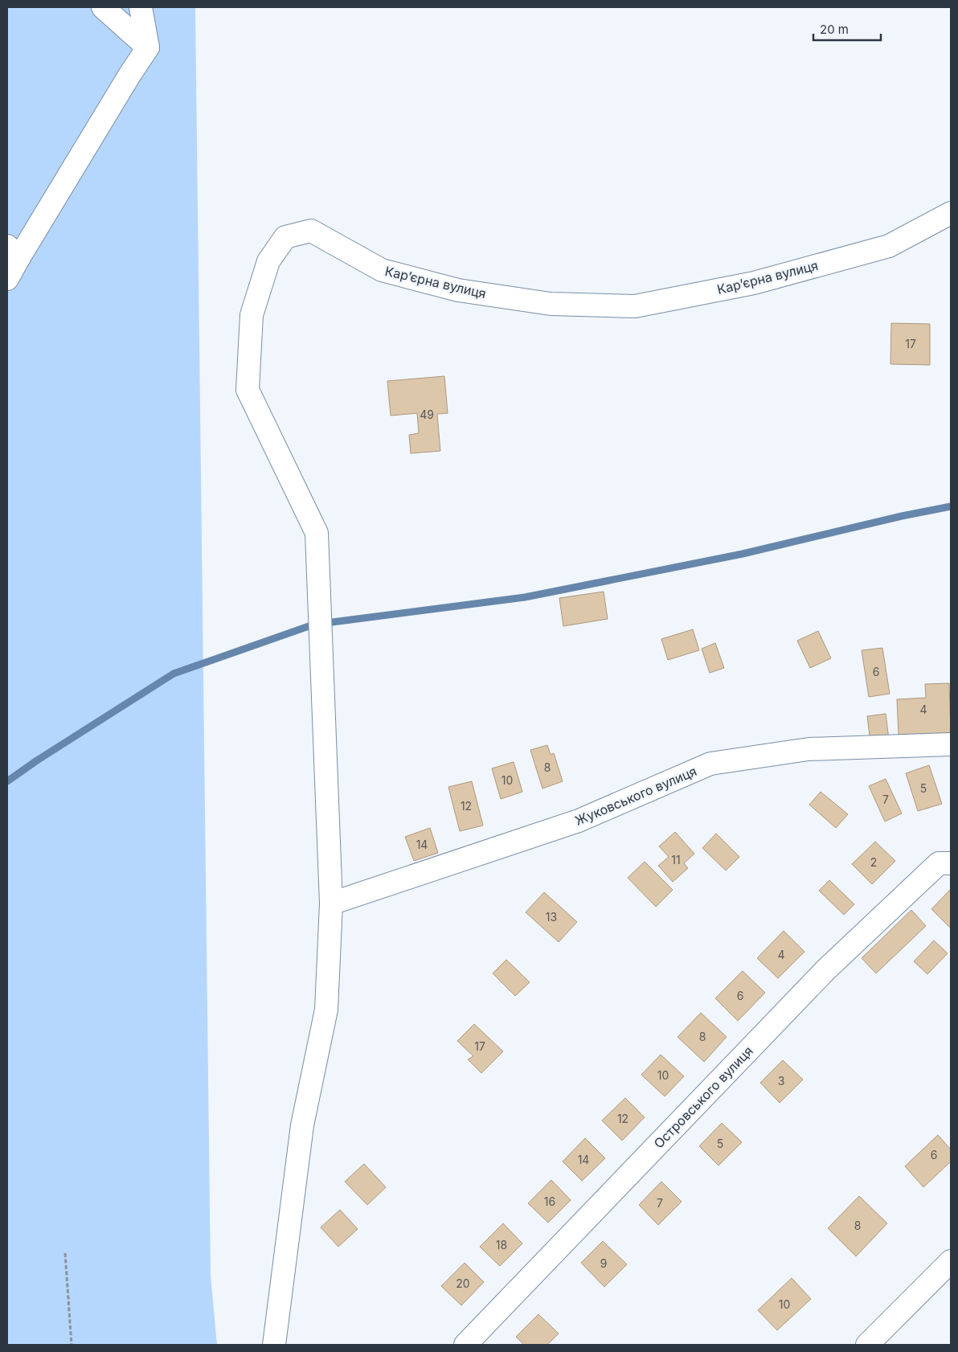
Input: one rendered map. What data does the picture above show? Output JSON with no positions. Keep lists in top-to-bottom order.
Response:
{
  "streets": {
    "street": ["Карʼєрна вулиця", "Жуковського вулиця", "Островського вулиця"]
  },
  "crossings": [
    ["Карʼєрна вулиця", "Жуковського вулиця"]
  ],
  "house_numbers": [
    "17",
    "49",
    "6",
    "4",
    "8",
    "10",
    "5",
    "7",
    "12",
    "14",
    "11",
    "2",
    "13",
    "4",
    "6",
    "8",
    "17",
    "10",
    "3",
    "12",
    "5",
    "6",
    "14",
    "16",
    "7",
    "8",
    "18",
    "9",
    "20",
    "10"
  ],
  "scale_bar": "20 m"
}
